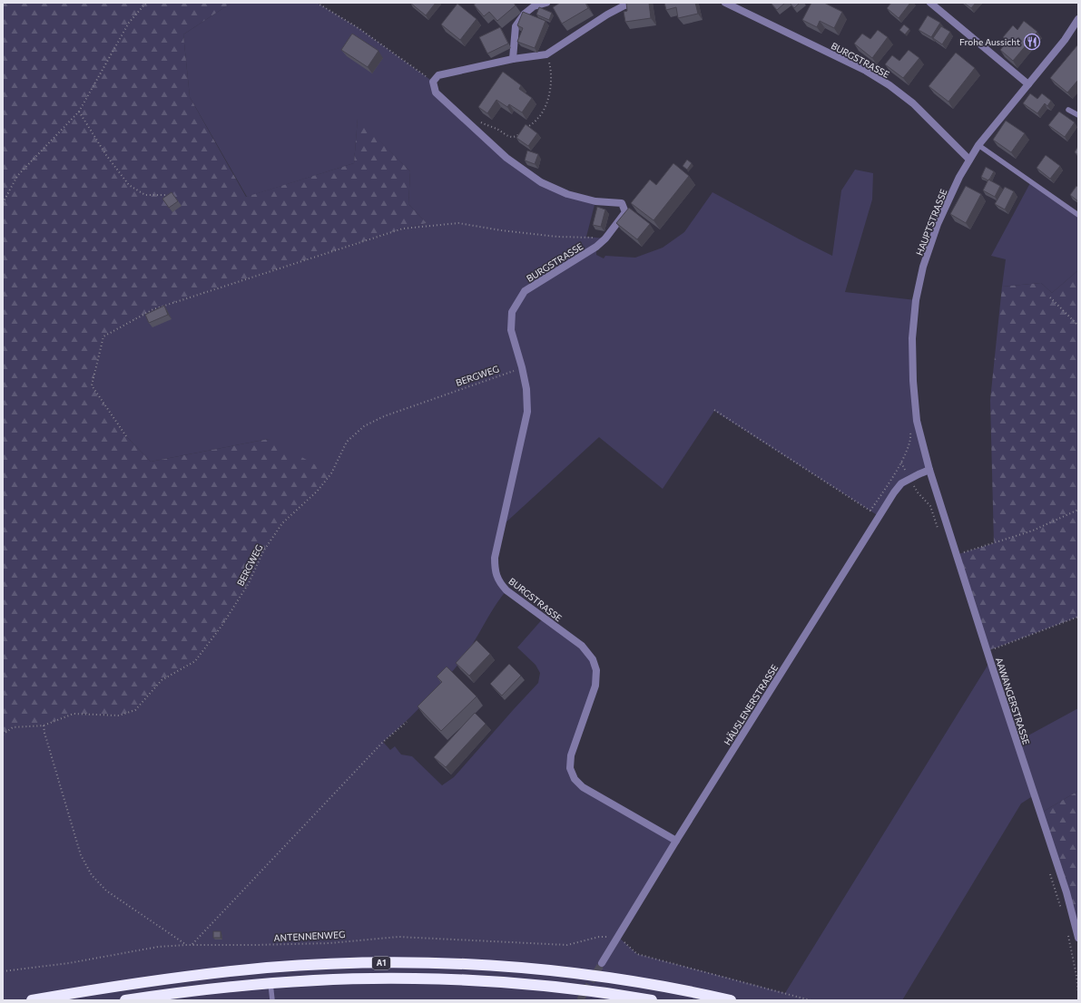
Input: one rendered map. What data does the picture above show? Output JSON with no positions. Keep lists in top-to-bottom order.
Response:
{
  "streets": {
    "highway": ["A1"],
    "street": [
      "BURGSTRASSE",
      "HAUPTSTRASSE",
      "AAWANGERSTRASSE",
      "HÄUSLENERSTRASSE"
    ],
    "path": ["BERGWEG", "ANTENNENWEG"]
  },
  "crossings": [
    ["BURGSTRASSE", "HAUPTSTRASSE"],
    ["BURGSTRASSE", "BERGWEG"],
    ["BURGSTRASSE", "HÄUSLENERSTRASSE"],
    ["HAUPTSTRASSE", "AAWANGERSTRASSE"],
    ["HAUPTSTRASSE", "HÄUSLENERSTRASSE"],
    ["AAWANGERSTRASSE", "HÄUSLENERSTRASSE"],
    ["HÄUSLENERSTRASSE", "ANTENNENWEG"]
  ],
  "places": {
    "restaurant": ["Frohe Aussicht"]
  }
}
